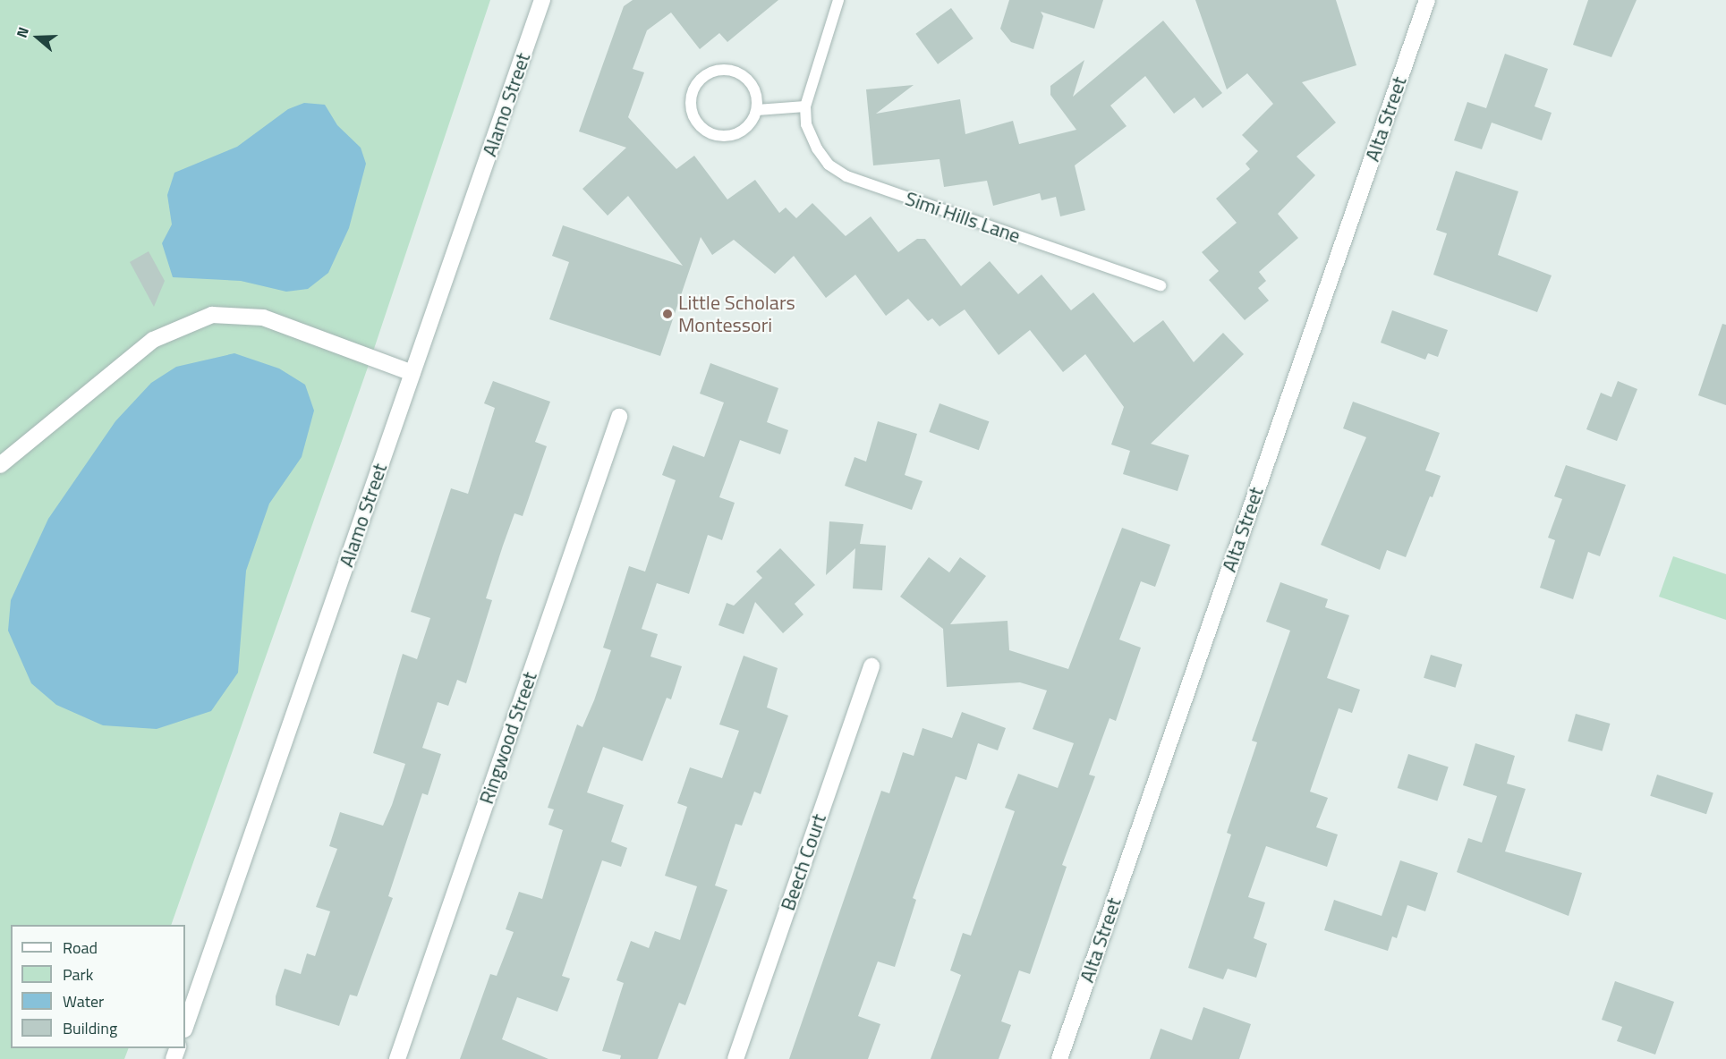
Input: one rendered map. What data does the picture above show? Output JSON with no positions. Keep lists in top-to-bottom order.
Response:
{
  "streets": {
    "street": [
      "Alamo Street",
      "Alta Street",
      "Ringwood Street",
      "Beech Court"
    ],
    "lane": ["Simi Hills Lane"]
  },
  "places": ["Little Scholars Montessori"],
  "legend": [
    "Road",
    "Park",
    "Water",
    "Building"
  ],
  "north": "left"
}
